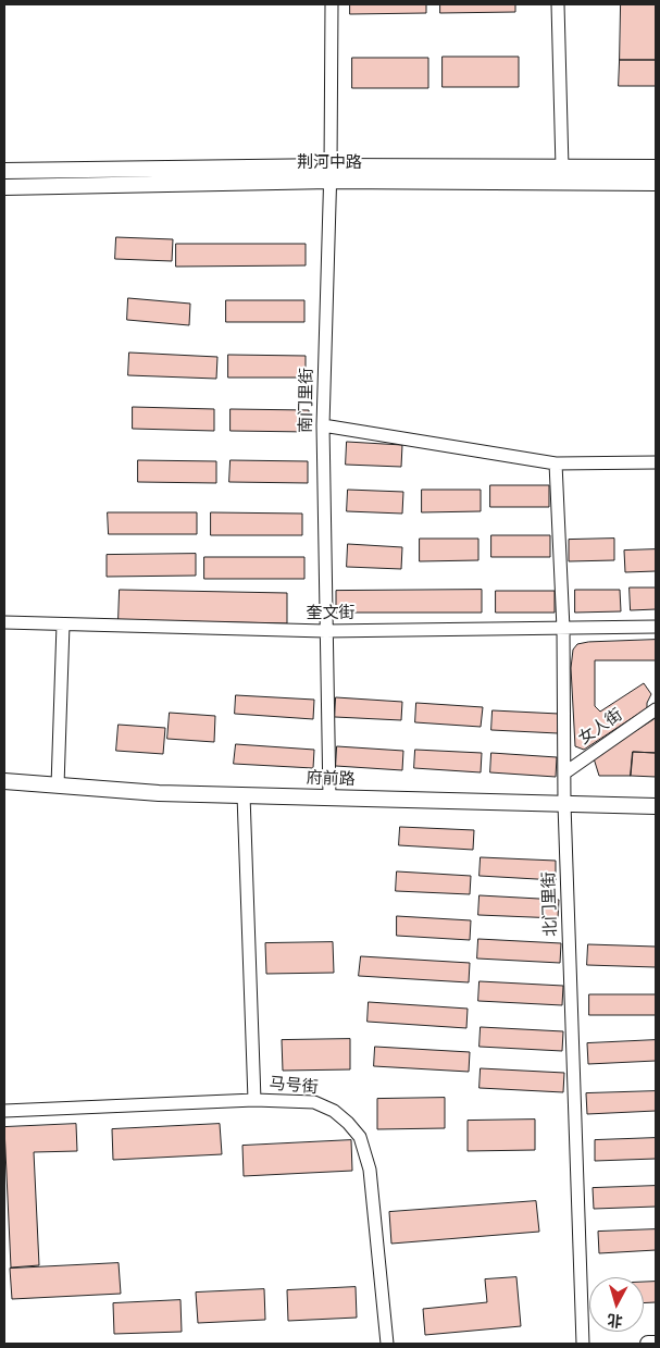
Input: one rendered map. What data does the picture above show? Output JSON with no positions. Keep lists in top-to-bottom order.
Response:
{
  "streets": {
    "main road": ["荆河中路", "府前路"],
    "street": [
      "南门里街",
      "奎文街",
      "女人街",
      "北门里街",
      "马号街"
    ]
  },
  "crossings": [
    ["荆河中路", "南门里街"],
    ["南门里街", "奎文街"],
    ["南门里街", "府前路"],
    ["奎文街", "北门里街"],
    ["女人街", "北门里街"],
    ["府前路", "北门里街"]
  ],
  "north": "bottom"
}
